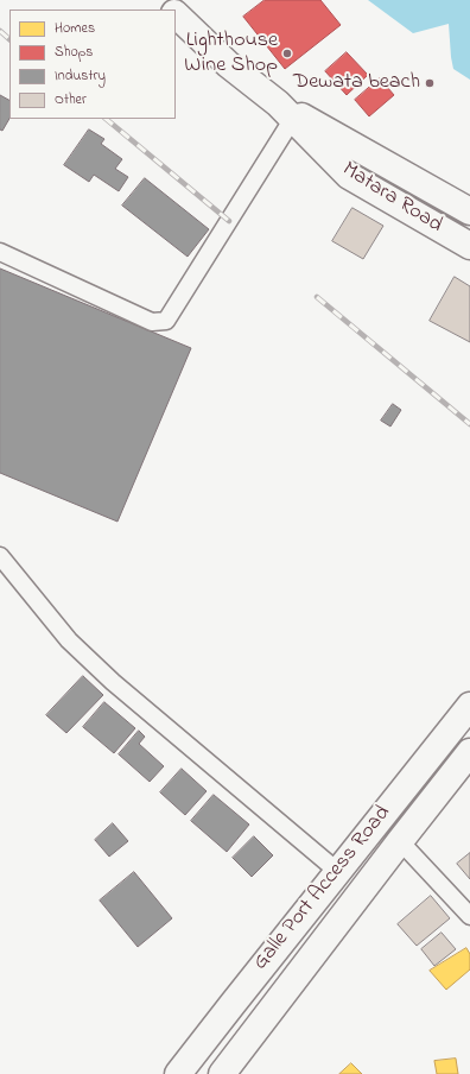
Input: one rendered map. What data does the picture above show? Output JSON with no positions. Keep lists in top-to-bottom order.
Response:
{
  "streets": {
    "main road": ["Matara Road", "Galle Port Access Road"]
  },
  "places": ["Lighthouse Wine Shop", "Dewata beach"],
  "legend": [
    "Homes",
    "Shops",
    "Industry",
    "Other"
  ]
}
